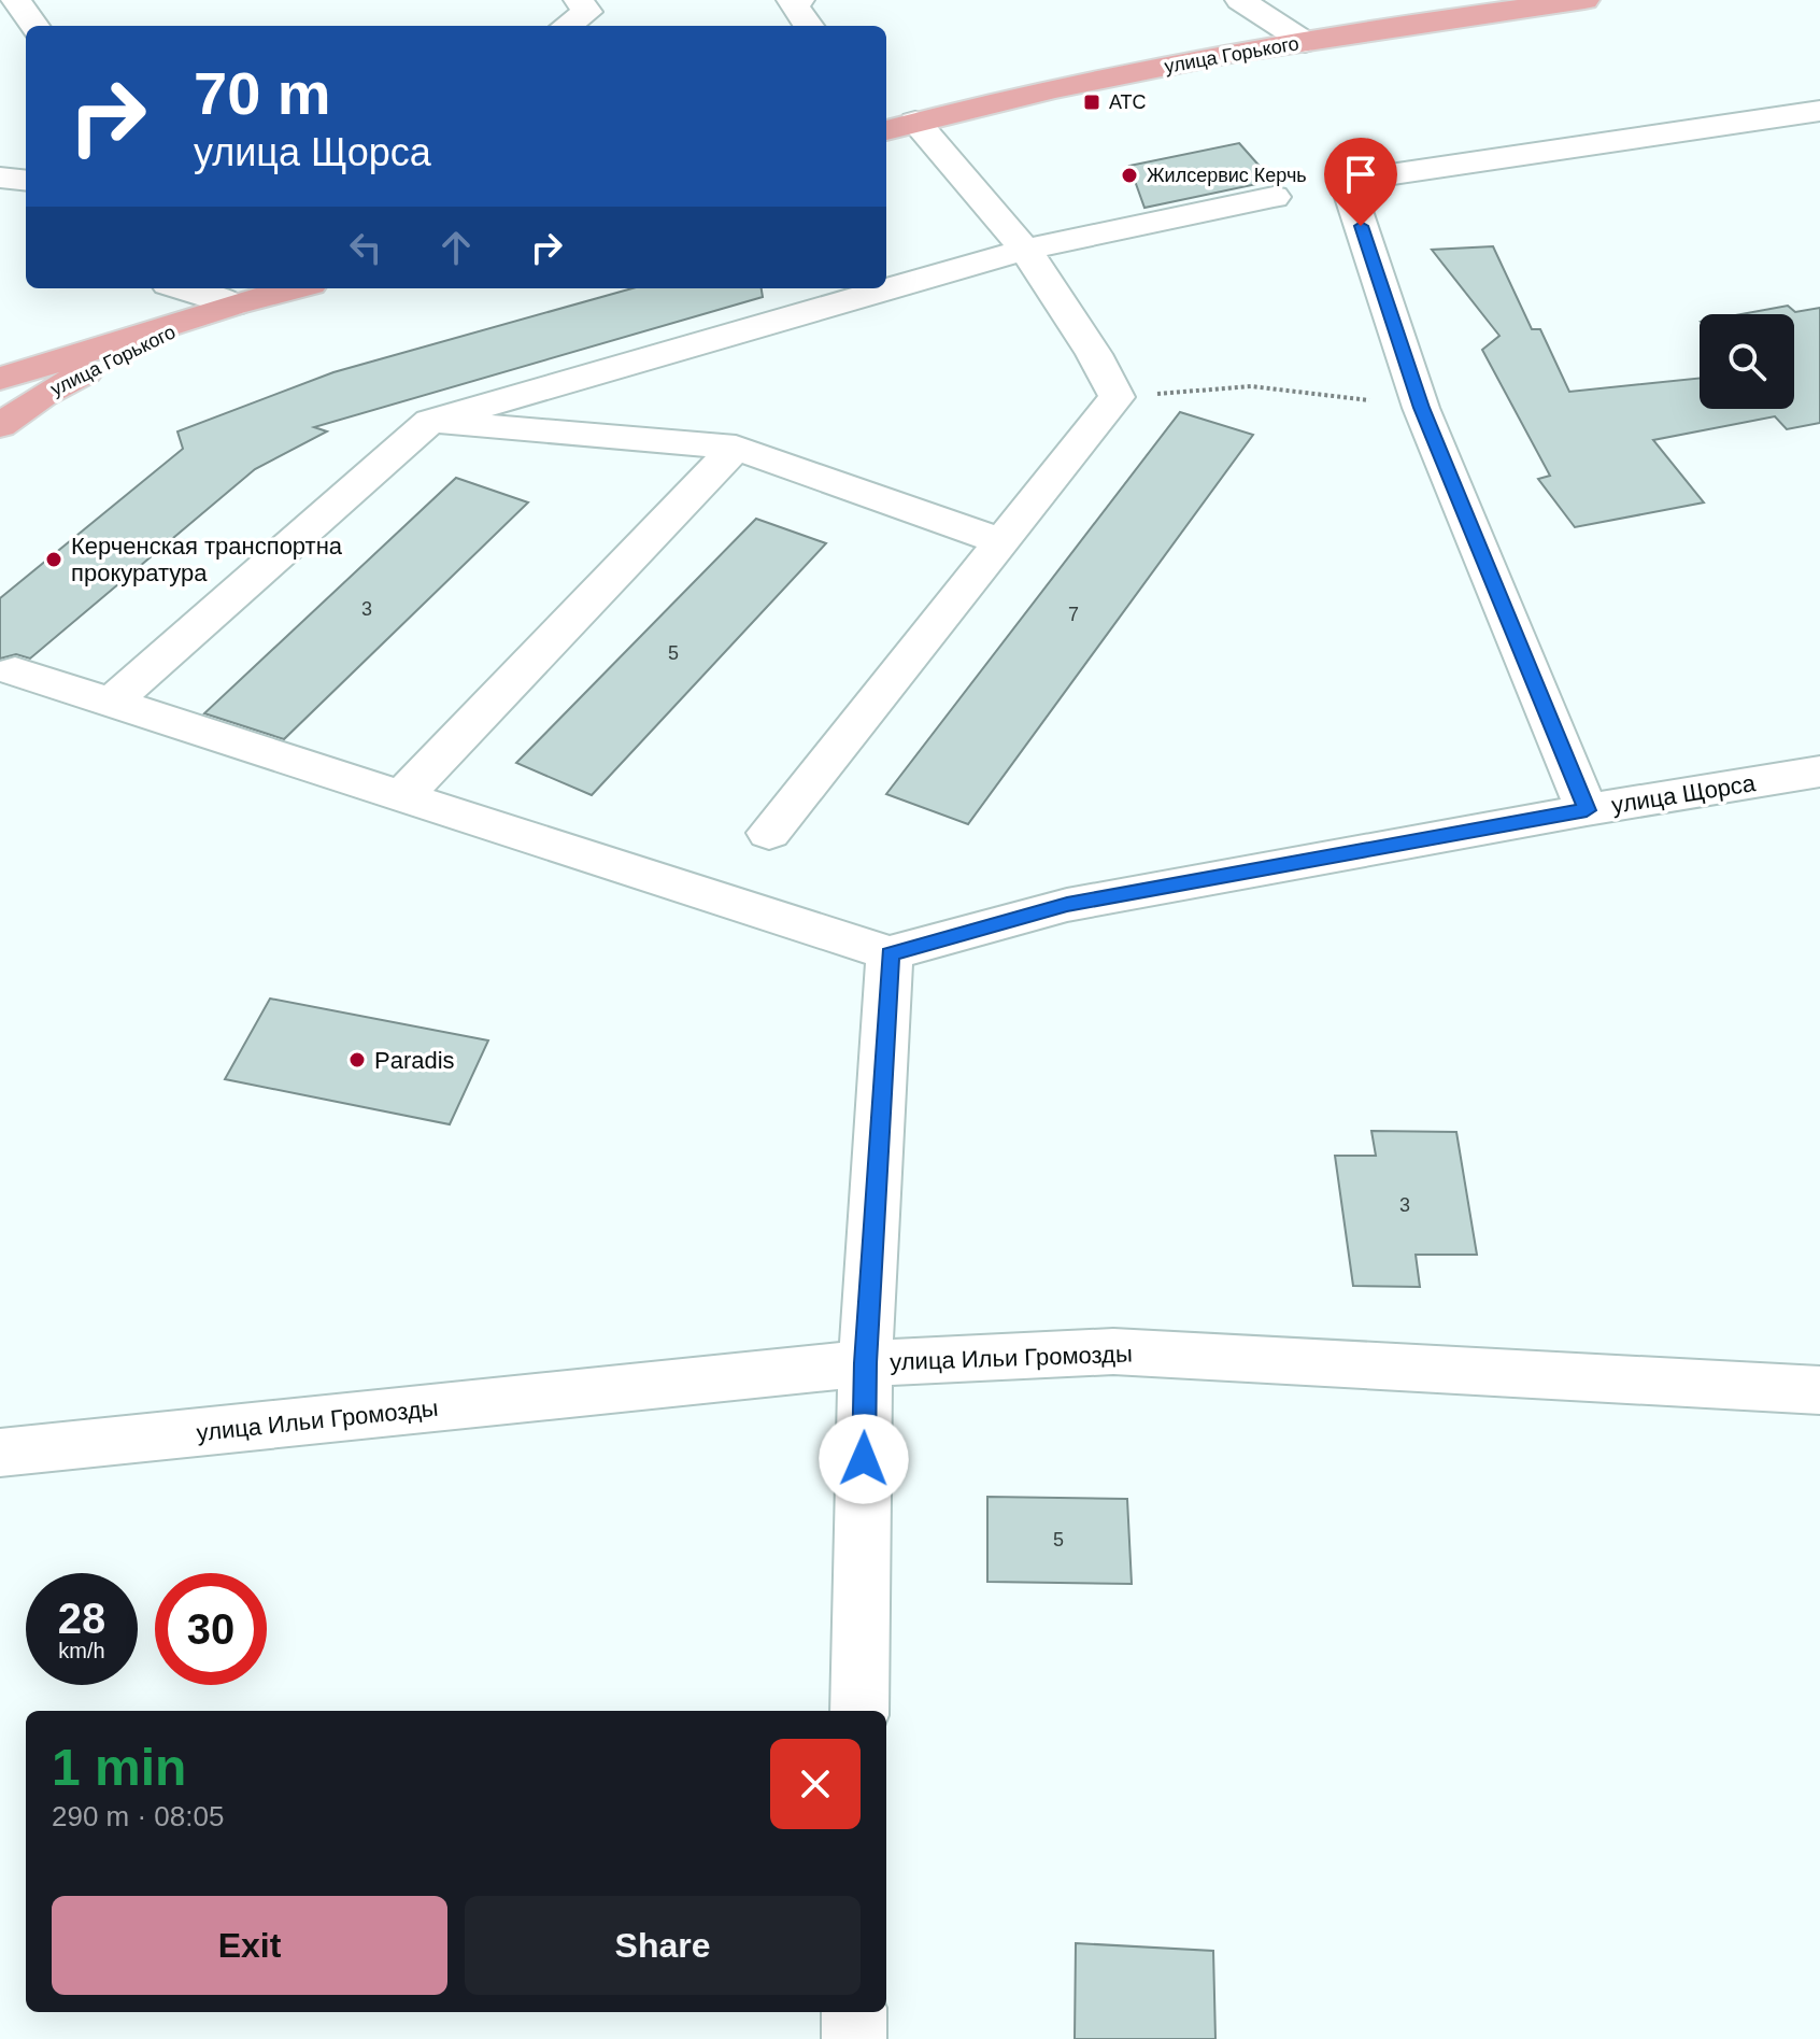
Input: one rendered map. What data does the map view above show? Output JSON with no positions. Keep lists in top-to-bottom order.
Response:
{
  "streets": {
    "main road": ["улица Горького"],
    "street": ["улица Щорса", "улица Ильи Громозды"]
  },
  "places": {
    "transit": ["АТС"],
    "other": ["Жилсервис Керчь", "Керченская транспортна прокуратура", "Paradis"]
  },
  "house_numbers": [
    "3",
    "7",
    "5",
    "3",
    "5"
  ],
  "page": {
    "turn": ["70 m", "улица Щорса"],
    "speed": "28 km/h",
    "limit": "30",
    "heading": ["1 min", "290 m · 08:05"],
    "buttons": ["Exit", "Share"]
  }
}
